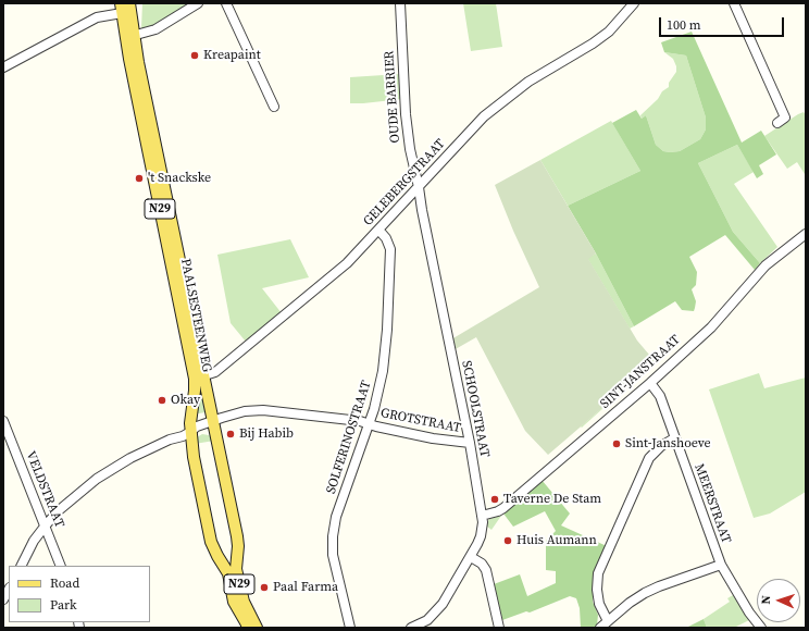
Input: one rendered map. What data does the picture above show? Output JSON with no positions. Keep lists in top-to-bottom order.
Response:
{
  "streets": {
    "main road": ["N29", "PAALSESTEENWEG"],
    "street": [
      "OUDE BARRIER",
      "GELEBERGSTRAAT",
      "SINT-JANSTRAAT",
      "SCHOOLSTRAAT",
      "GROTSTRAAT",
      "SOLFERINOSTRAAT",
      "VELDSTRAAT",
      "MEERSTRAAT"
    ]
  },
  "crossings": [
    ["OUDE BARRIER", "GELEBERGSTRAAT"],
    ["OUDE BARRIER", "SCHOOLSTRAAT"],
    ["GELEBERGSTRAAT", "PAALSESTEENWEG"],
    ["GELEBERGSTRAAT", "SCHOOLSTRAAT"],
    ["GELEBERGSTRAAT", "SOLFERINOSTRAAT"],
    ["PAALSESTEENWEG", "GROTSTRAAT"],
    ["SINT-JANSTRAAT", "SCHOOLSTRAAT"],
    ["SINT-JANSTRAAT", "MEERSTRAAT"],
    ["SCHOOLSTRAAT", "GROTSTRAAT"],
    ["GROTSTRAAT", "SOLFERINOSTRAAT"],
    ["GROTSTRAAT", "VELDSTRAAT"]
  ],
  "places": [
    "Kreapaint",
    "'t Snackske",
    "Okay",
    "Bij Habib",
    "Sint-Janshoeve",
    "Taverne De Stam",
    "Huis Aumann",
    "Paal Farma"
  ],
  "legend": ["Road", "Park"],
  "scale_bar": "100 m",
  "north": "left"
}
